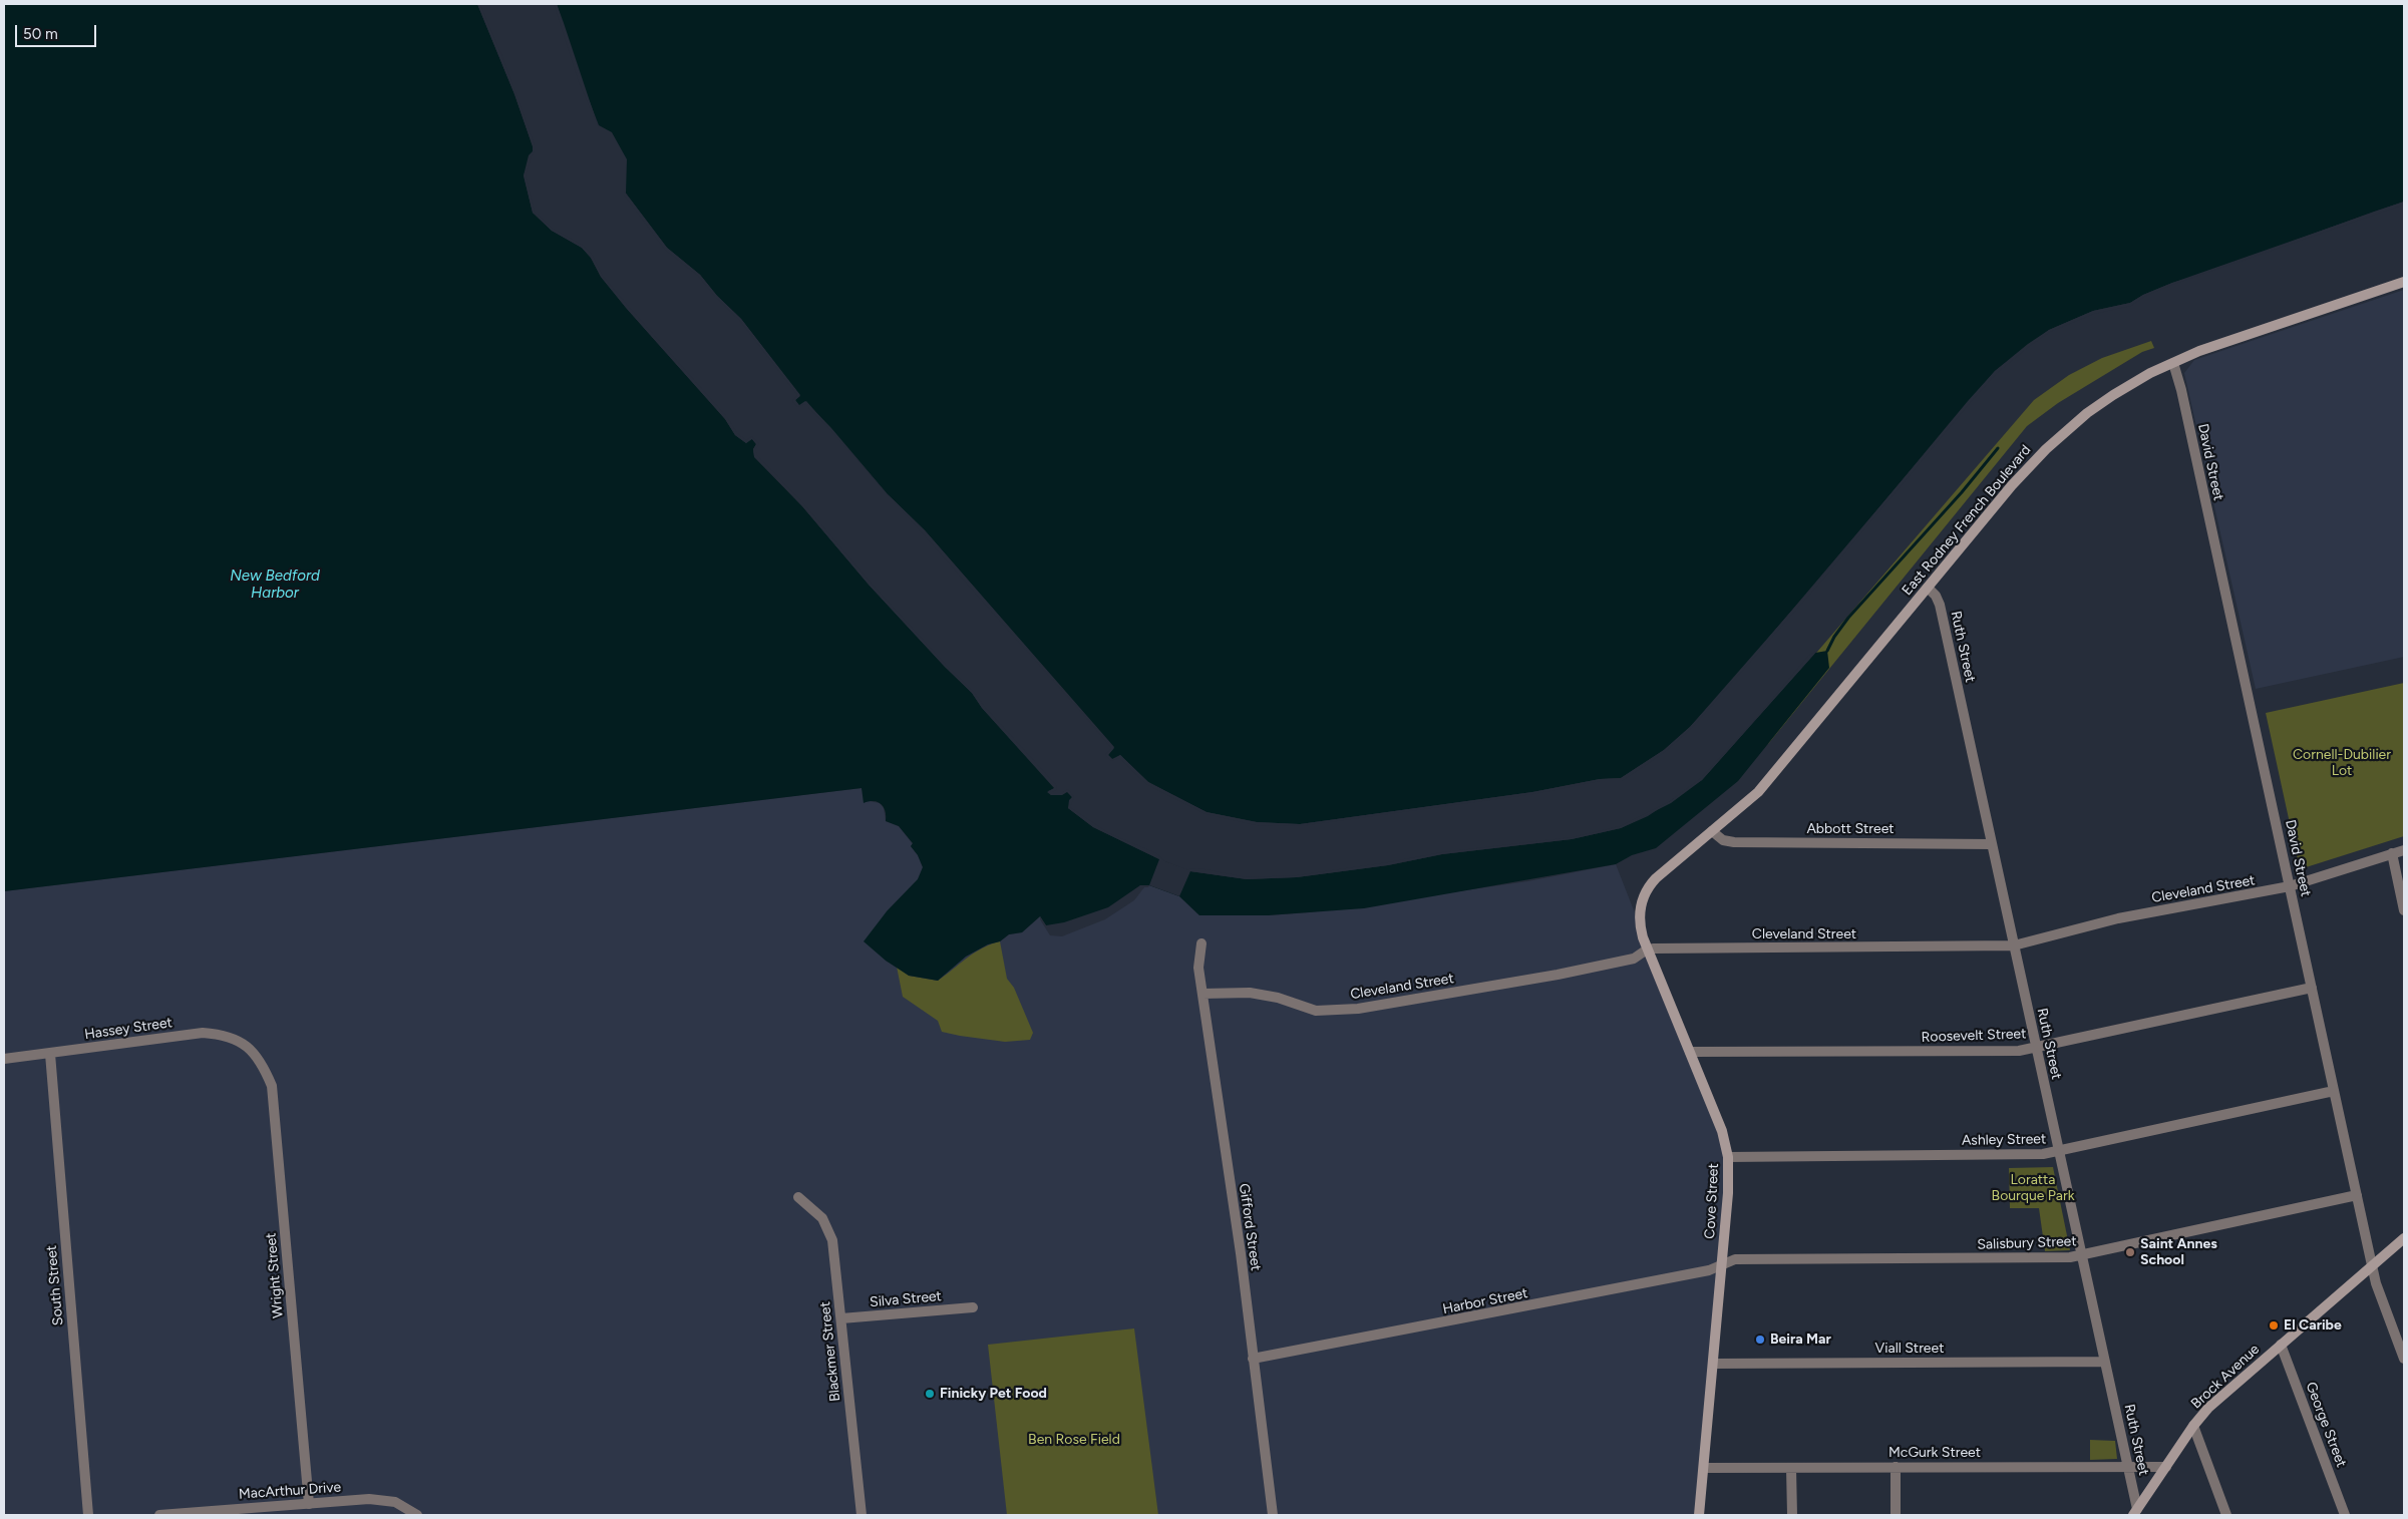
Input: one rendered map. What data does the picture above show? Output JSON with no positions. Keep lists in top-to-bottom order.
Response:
{
  "streets": {
    "main road": ["East Rodney French Boulevard", "Cove Street", "Brock Avenue"],
    "street": [
      "David Street",
      "Ruth Street",
      "Abbott Street",
      "Cleveland Street",
      "Hassey Street",
      "Roosevelt Street",
      "Ashley Street",
      "Gifford Street",
      "Salisbury Street",
      "Wright Street",
      "South Street",
      "Silva Street",
      "Harbor Street",
      "Viall Street",
      "Blackmer Street",
      "George Street",
      "McGurk Street",
      "MacArthur Drive"
    ]
  },
  "crossings": [
    ["David Street", "East Rodney French Boulevard"],
    ["David Street", "Cleveland Street"],
    ["David Street", "Roosevelt Street"],
    ["David Street", "Ashley Street"],
    ["David Street", "Salisbury Street"],
    ["David Street", "Brock Avenue"],
    ["East Rodney French Boulevard", "Ruth Street"],
    ["East Rodney French Boulevard", "Abbott Street"],
    ["East Rodney French Boulevard", "Cove Street"],
    ["Ruth Street", "Abbott Street"],
    ["Ruth Street", "Cleveland Street"],
    ["Ruth Street", "Roosevelt Street"],
    ["Ruth Street", "Ashley Street"],
    ["Ruth Street", "Salisbury Street"],
    ["Ruth Street", "Viall Street"],
    ["Ruth Street", "Brock Avenue"],
    ["Ruth Street", "McGurk Street"],
    ["Cleveland Street", "Cove Street"],
    ["Cleveland Street", "Gifford Street"],
    ["Hassey Street", "Wright Street"],
    ["Hassey Street", "South Street"],
    ["Roosevelt Street", "Cove Street"],
    ["Ashley Street", "Cove Street"],
    ["Cove Street", "Salisbury Street"],
    ["Cove Street", "Harbor Street"],
    ["Cove Street", "Viall Street"],
    ["Cove Street", "McGurk Street"],
    ["Gifford Street", "Harbor Street"],
    ["Salisbury Street", "Harbor Street"],
    ["Wright Street", "MacArthur Drive"],
    ["Silva Street", "Blackmer Street"],
    ["Brock Avenue", "George Street"],
    ["Brock Avenue", "McGurk Street"]
  ],
  "water": ["New Bedford Harbor"],
  "parks": ["Cornell-Dubilier Lot", "Loratta Bourque Park", "Ben Rose Field"],
  "places": [
    "Saint Annes School",
    "El Caribe",
    "Beira Mar",
    "Finicky Pet Food"
  ],
  "scale_bar": "50 m"
}
